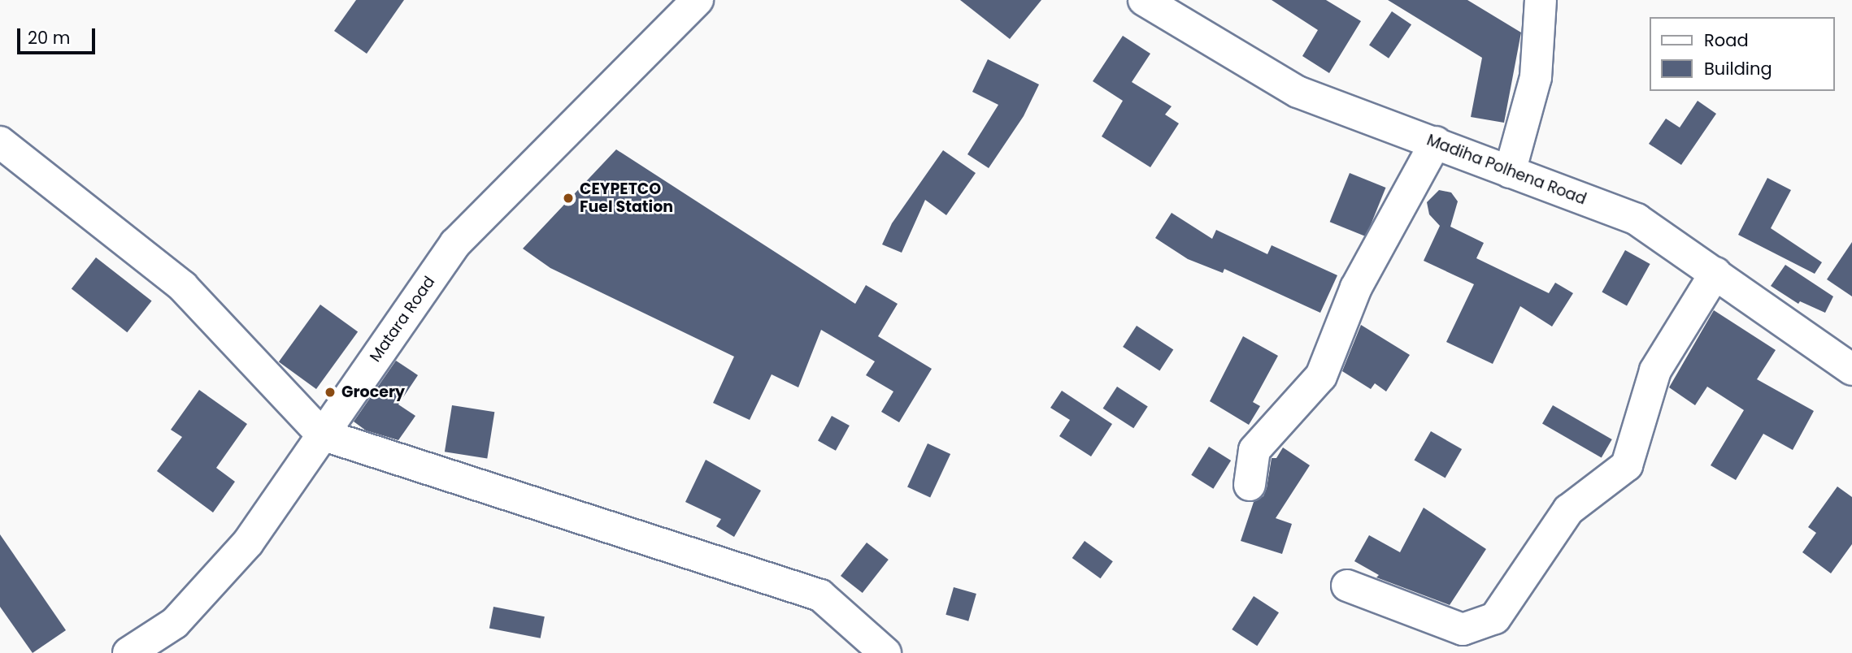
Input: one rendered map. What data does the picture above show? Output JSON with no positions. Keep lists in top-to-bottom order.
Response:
{
  "streets": {
    "main road": ["Madiha Polhena Road", "Matara Road"]
  },
  "places": ["CEYPETCO Fuel Station", "Grocery"],
  "legend": ["Road", "Building"],
  "scale_bar": "20 m"
}
